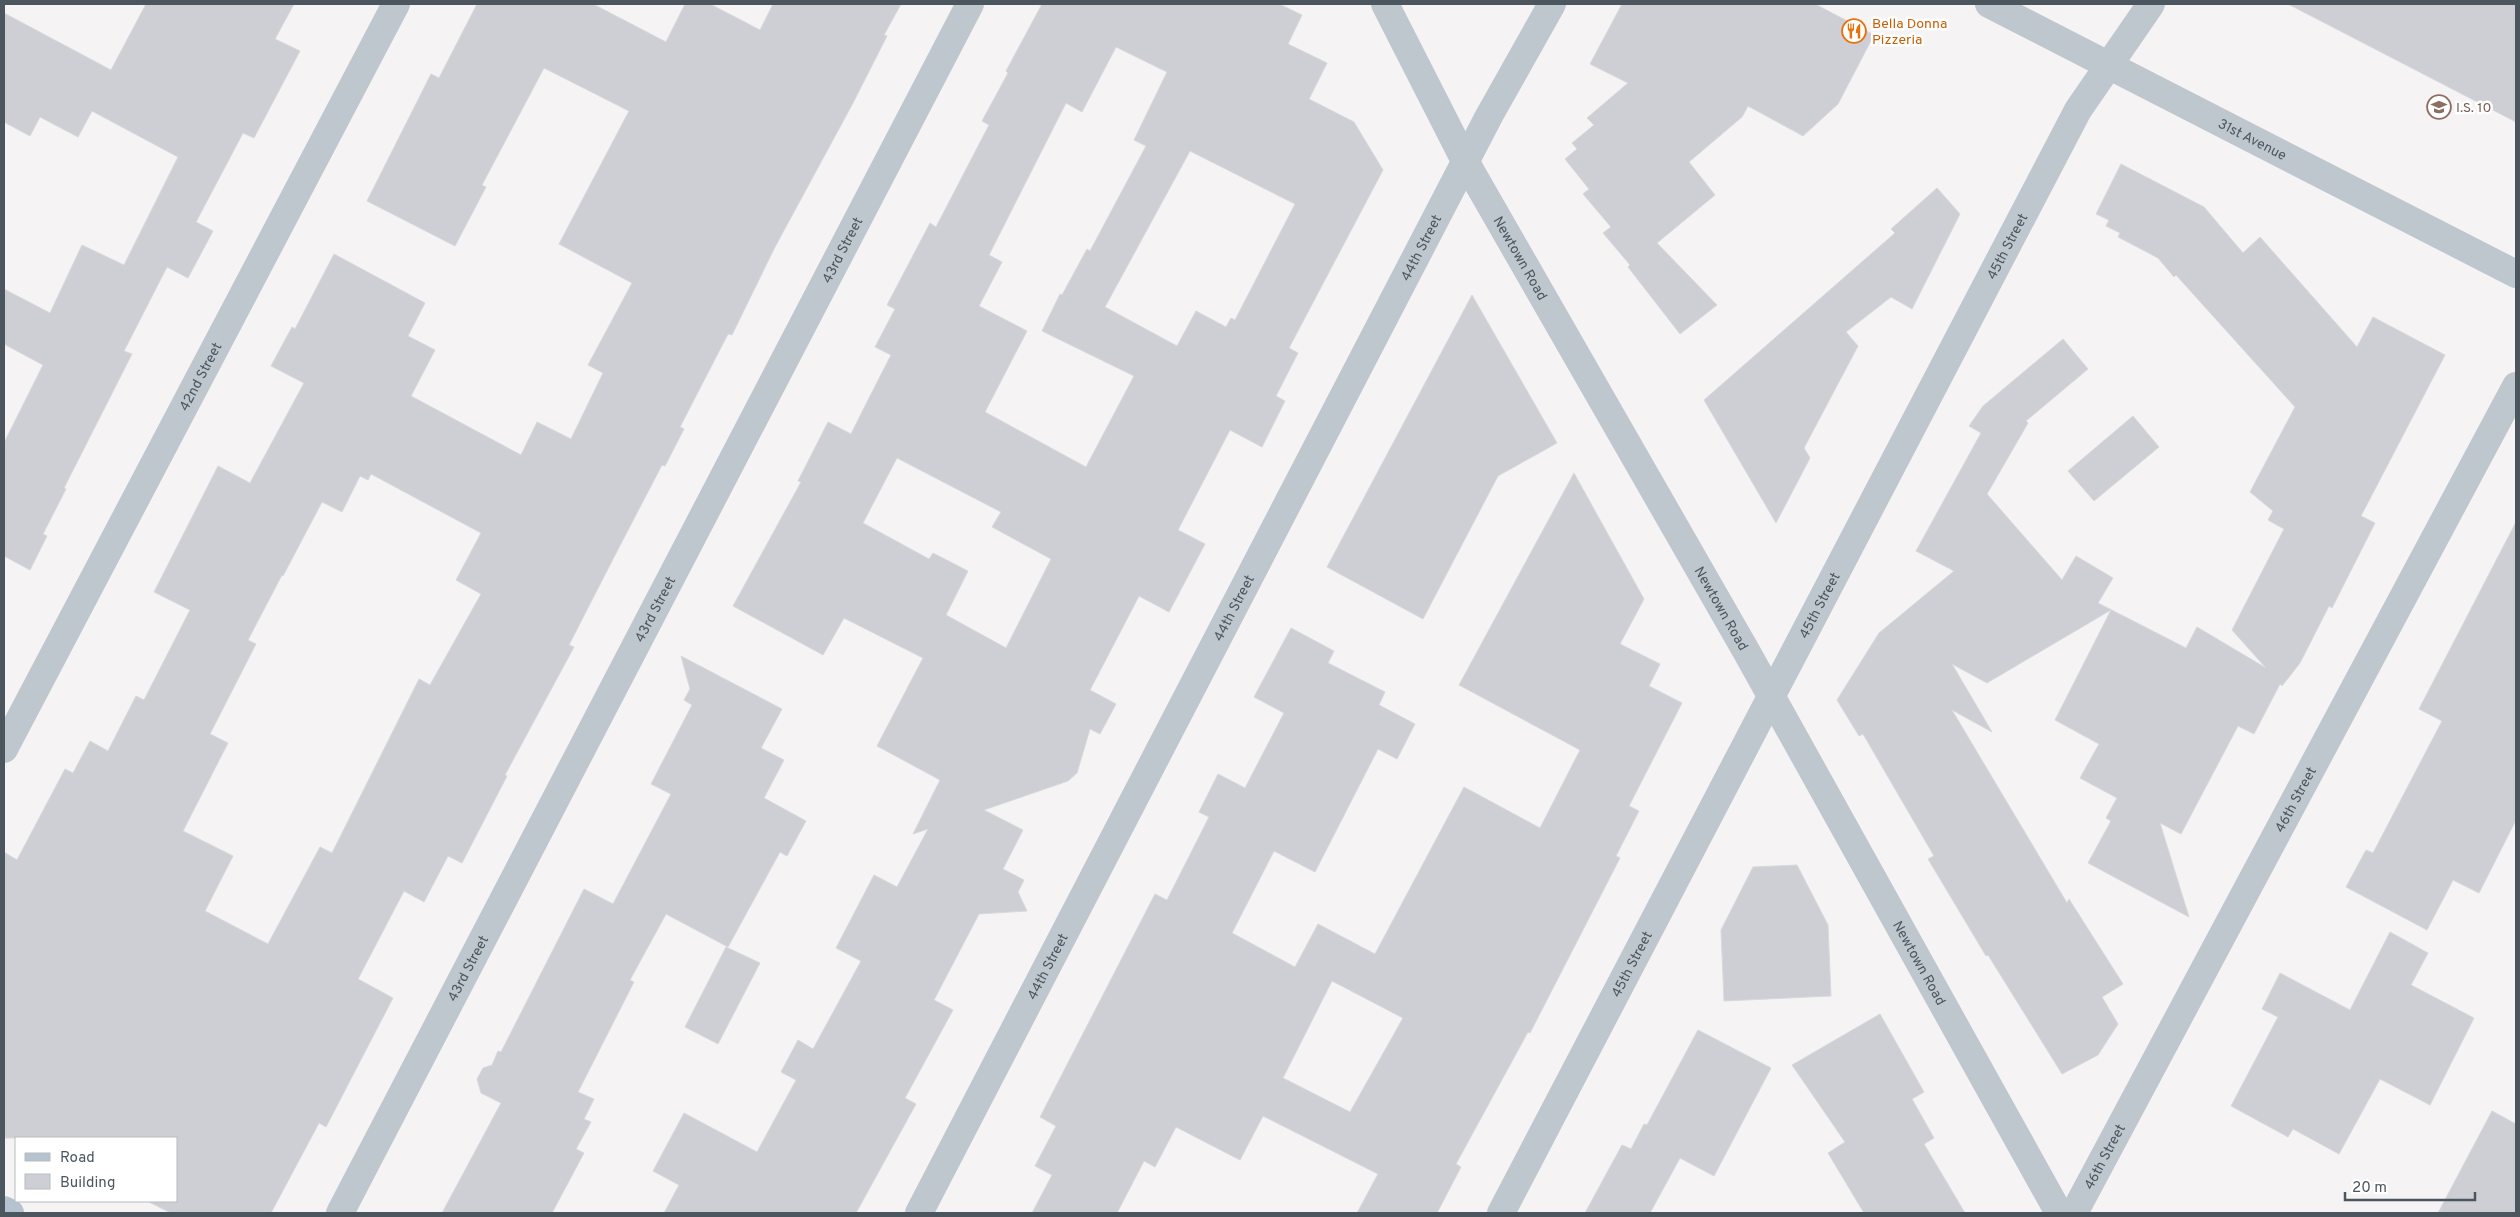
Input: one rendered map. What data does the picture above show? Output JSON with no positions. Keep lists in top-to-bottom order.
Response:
{
  "streets": {
    "street": [
      "31st Avenue",
      "45th Street",
      "44th Street",
      "43rd Street",
      "Newtown Road",
      "42nd Street",
      "46th Street"
    ]
  },
  "crossings": [
    ["31st Avenue", "45th Street"],
    ["45th Street", "Newtown Road"],
    ["44th Street", "Newtown Road"]
  ],
  "places": {
    "restaurant": ["Bella Donna Pizzeria"],
    "school or university": ["I.S. 10"]
  },
  "legend": ["Road", "Building"],
  "scale_bar": "20 m"
}
